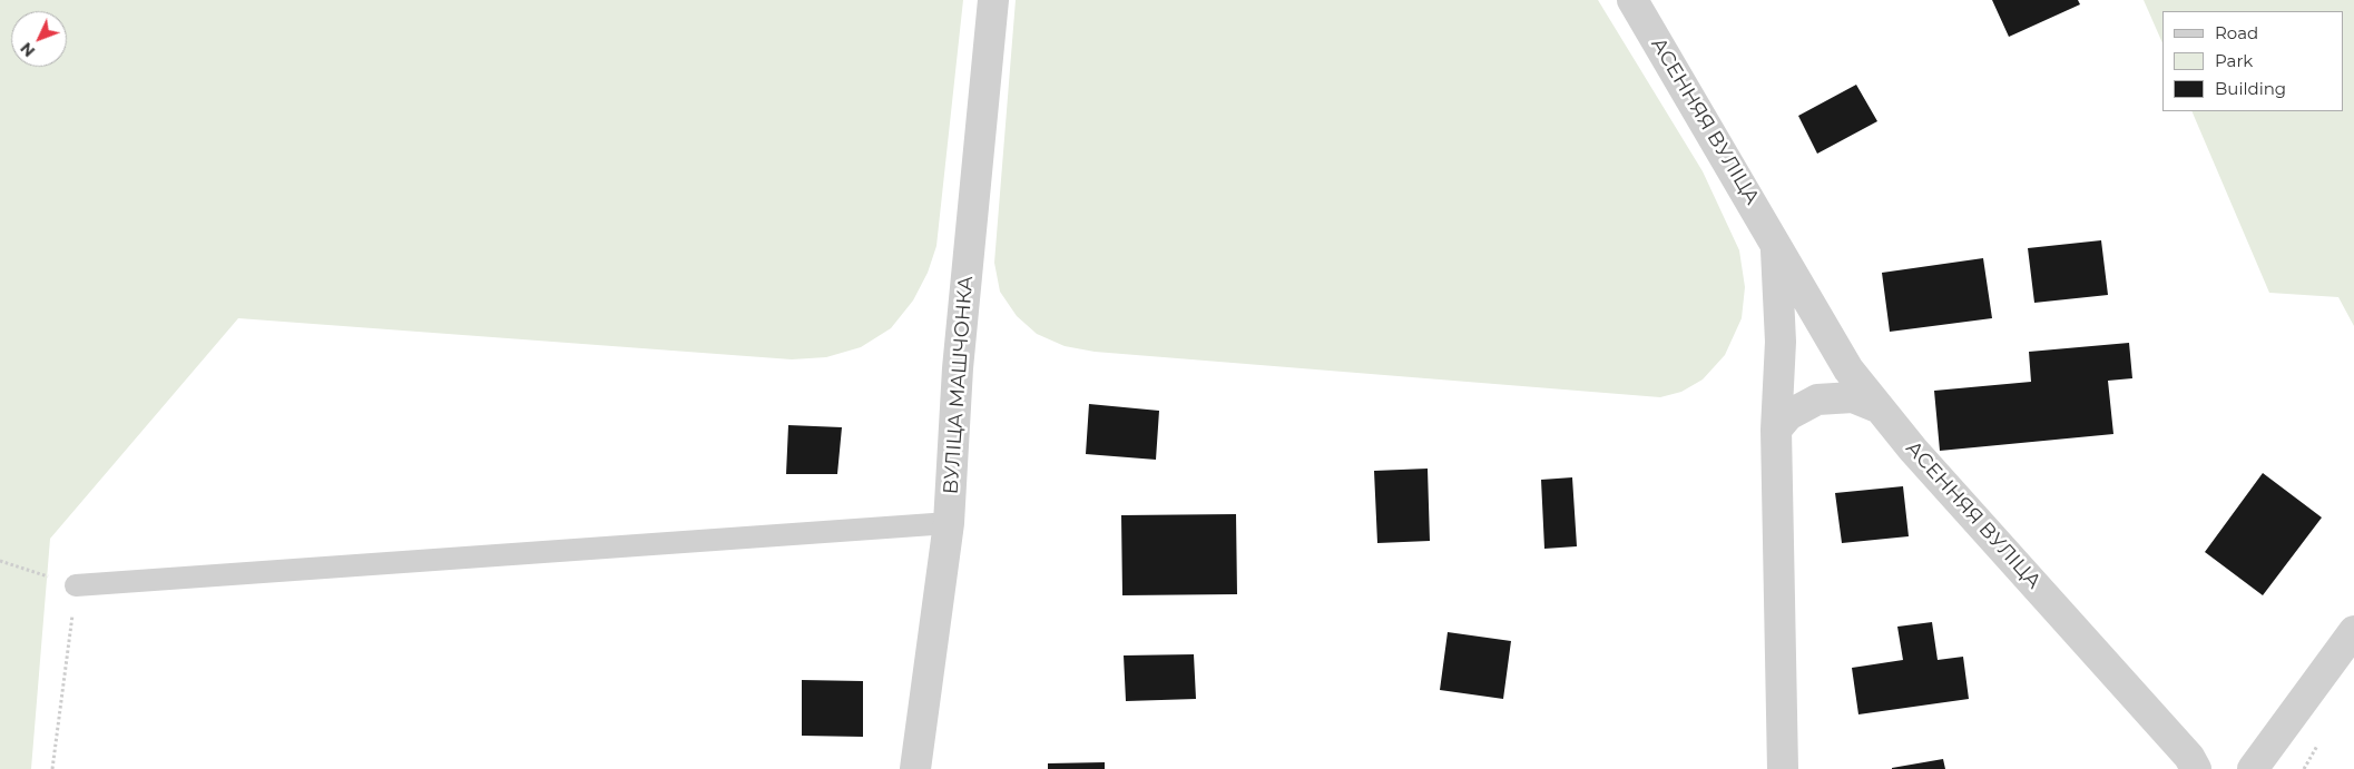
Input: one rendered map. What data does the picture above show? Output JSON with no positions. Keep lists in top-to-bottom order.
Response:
{
  "streets": {
    "street": ["АСЕННЯЯ ВУЛІЦА", "ВУЛІЦА МАШЧОНКА"]
  },
  "legend": ["Road", "Park", "Building"],
  "north": "bottom left"
}
